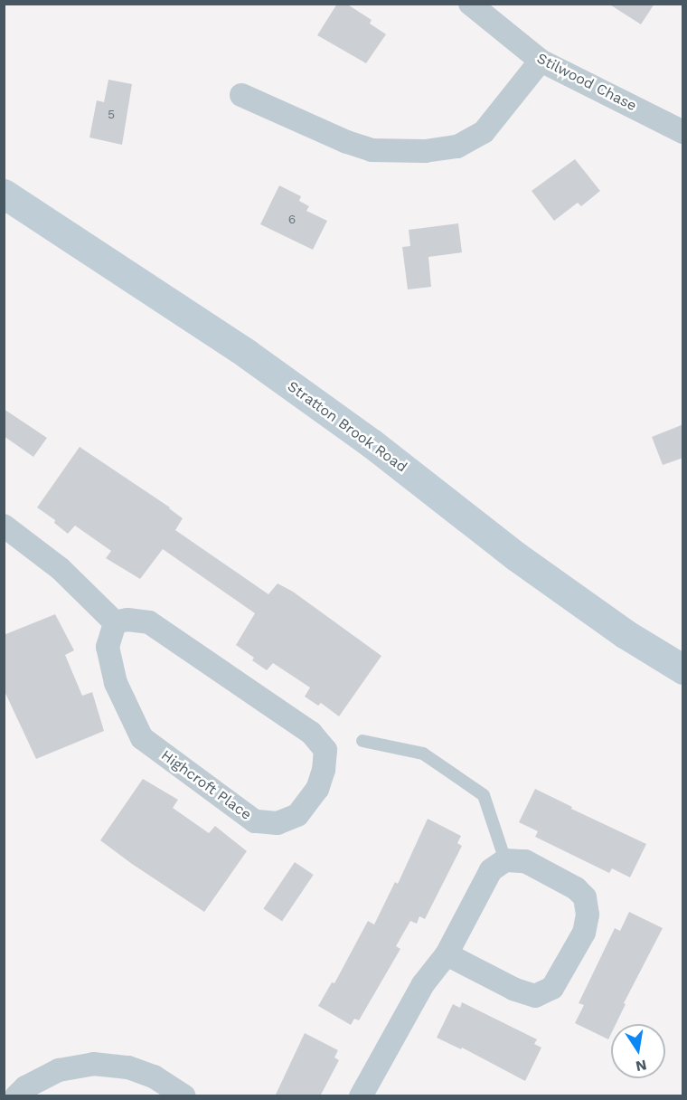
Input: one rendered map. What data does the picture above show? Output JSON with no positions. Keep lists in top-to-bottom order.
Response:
{
  "streets": {
    "street": ["Stilwood Chase", "Stratton Brook Road", "Highcroft Place"]
  },
  "house_numbers": ["5", "6"],
  "north": "bottom"
}
